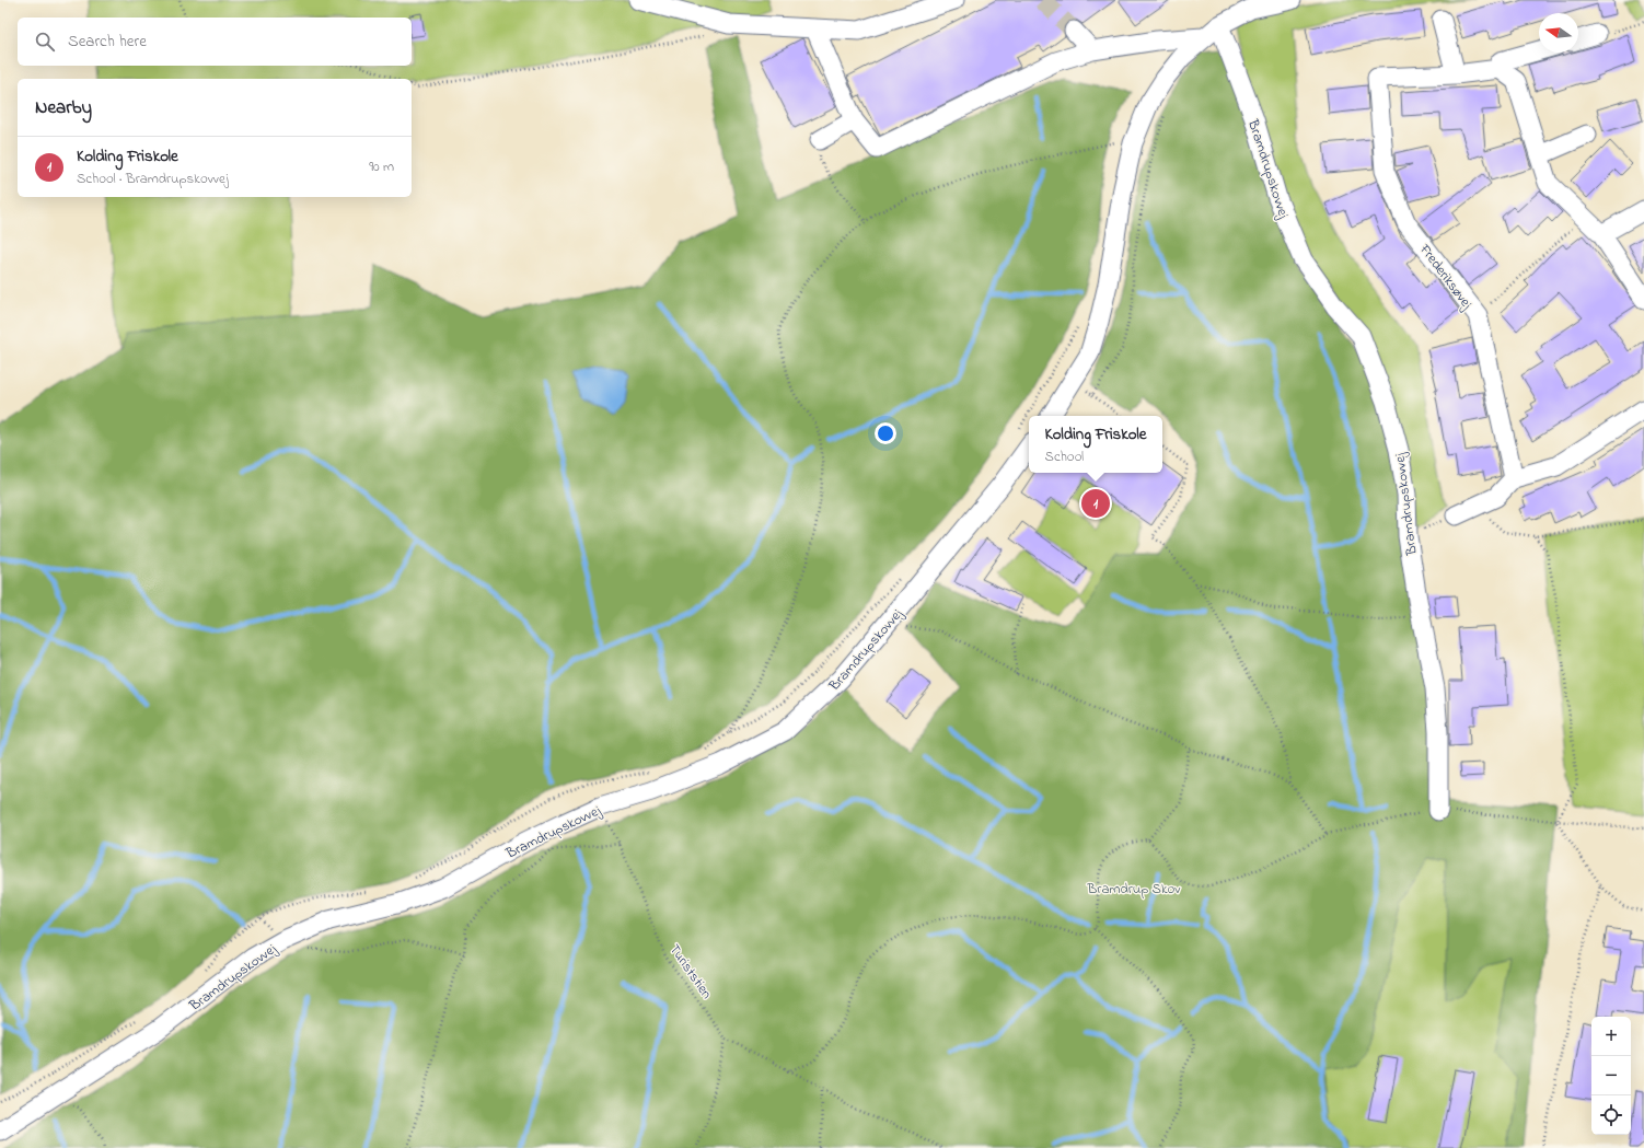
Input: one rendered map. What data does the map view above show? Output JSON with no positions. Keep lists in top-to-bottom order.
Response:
{
  "streets": {
    "street": ["Bramdrupskovvej", "Frederiksøvej"],
    "path": ["Turiststien"]
  },
  "crossings": [
    ["Bramdrupskovvej", "Turiststien"]
  ],
  "parks": ["Bramdrup Skov"],
  "north": "left",
  "page": {
    "search": "Search here",
    "heading": "Nearby",
    "list": [
      {
        "mark": "1",
        "name": "Kolding Friskole",
        "note": "School · Bramdrupskovvej",
        "value": "90 m"
      }
    ],
    "popup": ["Kolding Friskole", "School"],
    "pins": "1",
    "map_buttons": ["+", "−"]
  }
}
